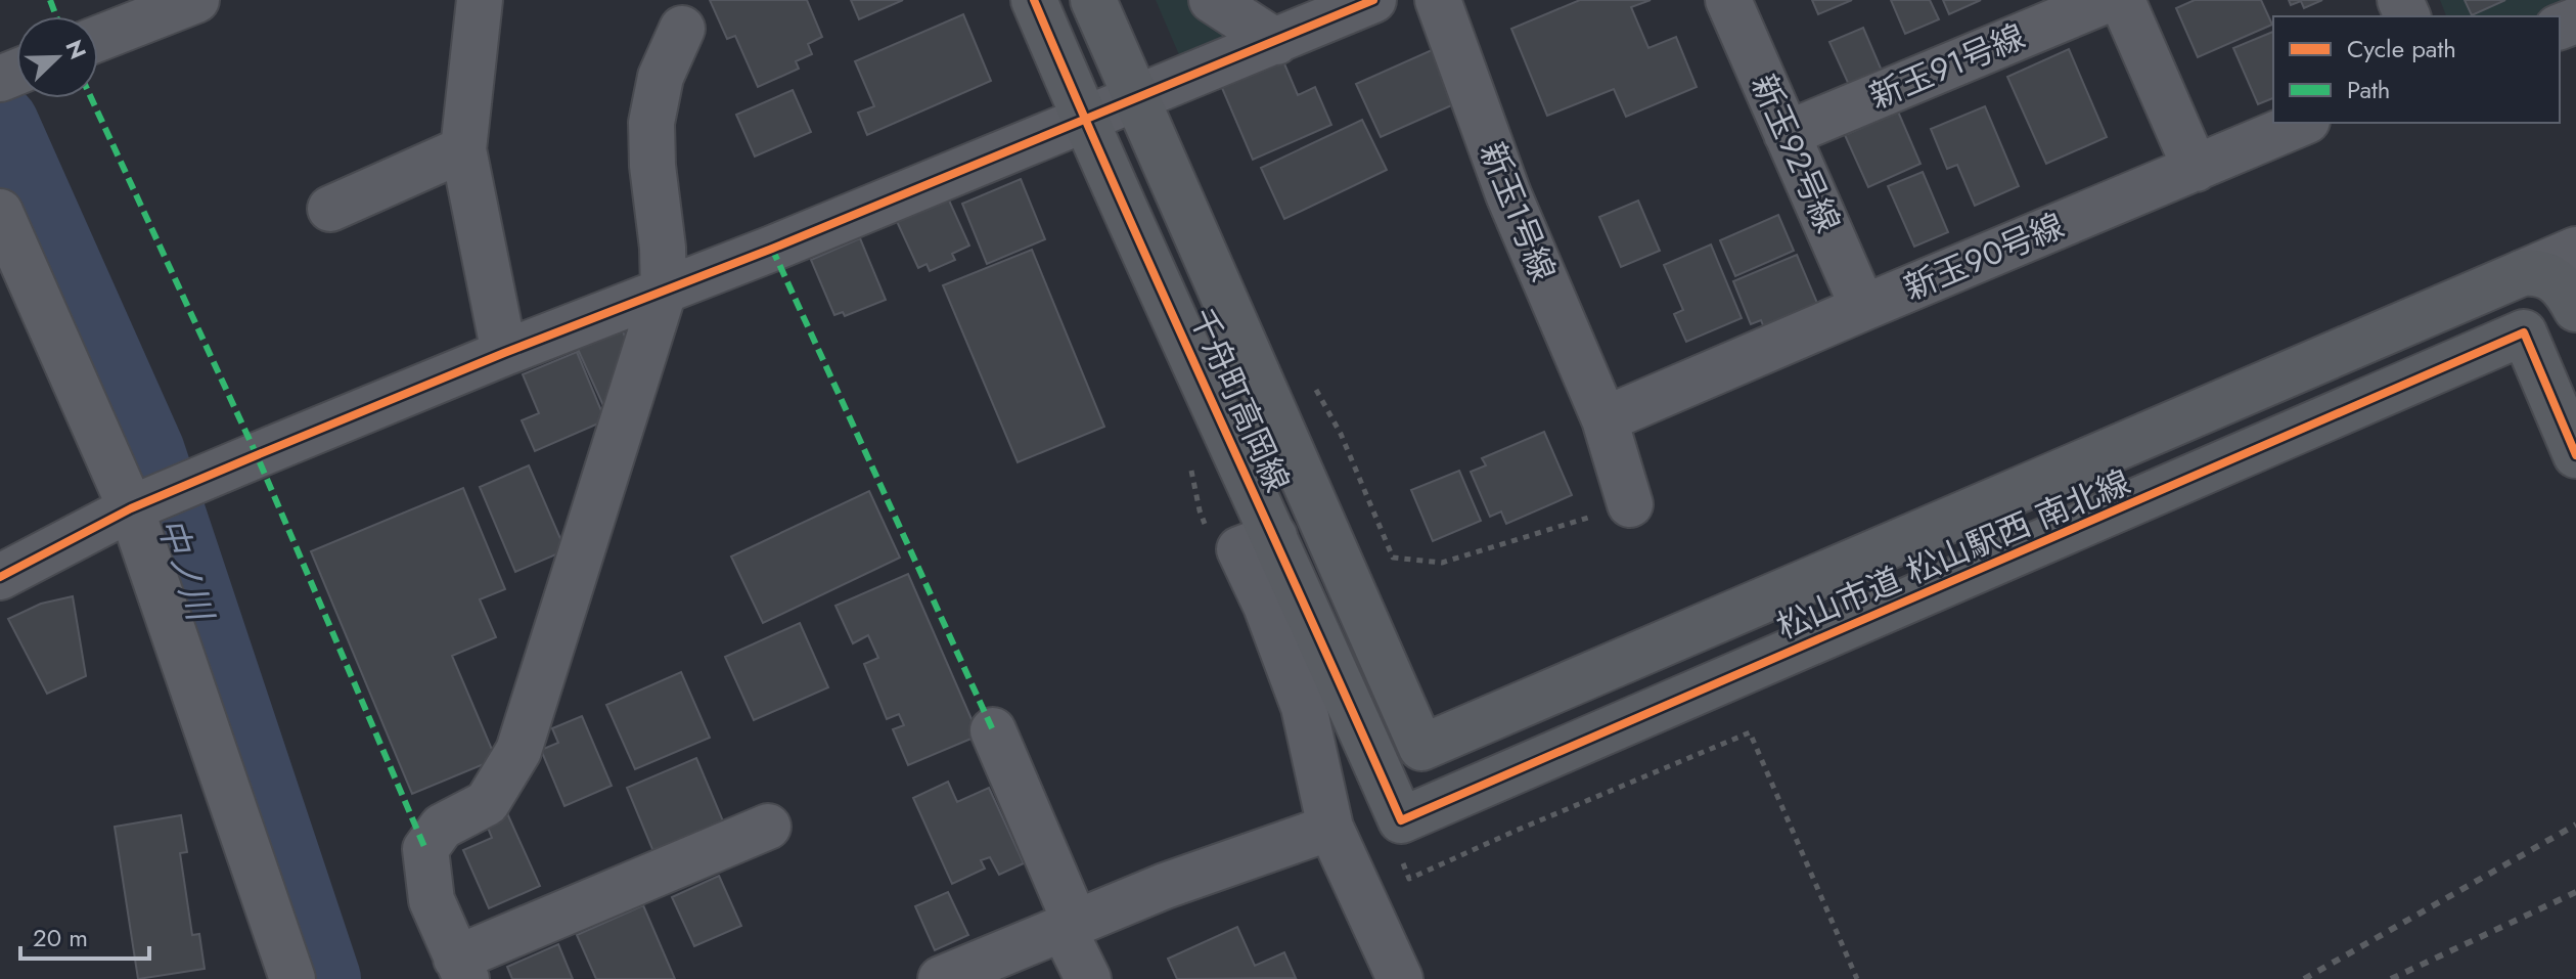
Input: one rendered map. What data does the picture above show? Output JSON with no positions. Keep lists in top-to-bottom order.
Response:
{
  "streets": {
    "street": [
      "新玉91号線",
      "新玉92号線",
      "新玉1号線",
      "新玉90号線",
      "千舟町高岡線",
      "松山市道 松山駅西 南北線"
    ]
  },
  "crossings": [
    ["新玉91号線", "新玉92号線"],
    ["新玉92号線", "新玉90号線"],
    ["新玉1号線", "新玉90号線"],
    ["千舟町高岡線", "松山市道 松山駅西 南北線"]
  ],
  "water": ["中ノ川"],
  "legend": ["Cycle path", "Path"],
  "scale_bar": "20 m",
  "north": "top right"
}
